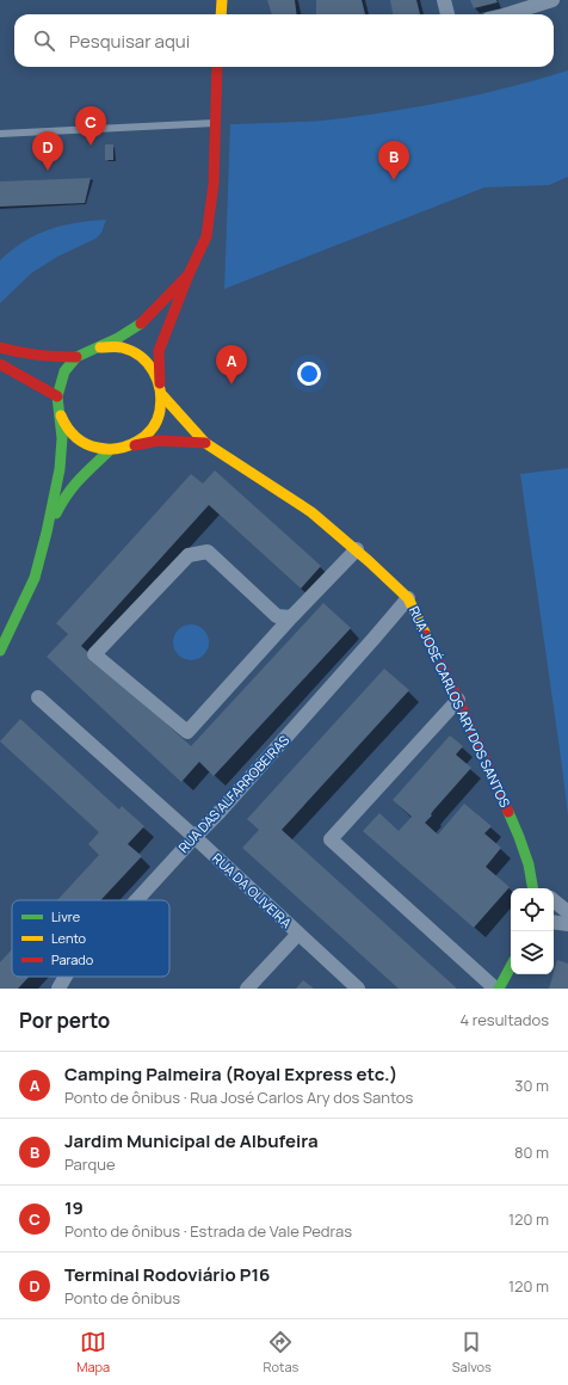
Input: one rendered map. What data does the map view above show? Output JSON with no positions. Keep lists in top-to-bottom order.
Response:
{
  "streets": {
    "main road": ["RUA JOSÉ CARLOS ARY DOS SANTOS"],
    "street": ["RUA DAS ALFARROBEIRAS", "RUA DA OLIVEIRA"]
  },
  "crossings": [
    ["RUA JOSÉ CARLOS ARY DOS SANTOS", "RUA DAS ALFARROBEIRAS"],
    ["RUA DAS ALFARROBEIRAS", "RUA DA OLIVEIRA"]
  ],
  "legend": ["Livre", "Lento", "Parado"],
  "page": {
    "search": "Pesquisar aqui",
    "pins": [
      "C",
      "D",
      "B",
      "A"
    ],
    "heading": ["Por perto", "4 resultados"],
    "list": [
      {
        "mark": "A",
        "name": "Camping Palmeira (Royal Express etc.)",
        "note": "Ponto de ônibus · Rua José Carlos Ary dos Santos",
        "value": "30 m"
      },
      {
        "mark": "B",
        "name": "Jardim Municipal de Albufeira",
        "note": "Parque",
        "value": "80 m"
      },
      {
        "mark": "C",
        "name": "19",
        "note": "Ponto de ônibus · Estrada de Vale Pedras",
        "value": "120 m"
      },
      {
        "mark": "D",
        "name": "Terminal Rodoviário P16",
        "note": "Ponto de ônibus",
        "value": "120 m"
      }
    ],
    "nav": ["Mapa", "Rotas", "Salvos"]
  }
}
